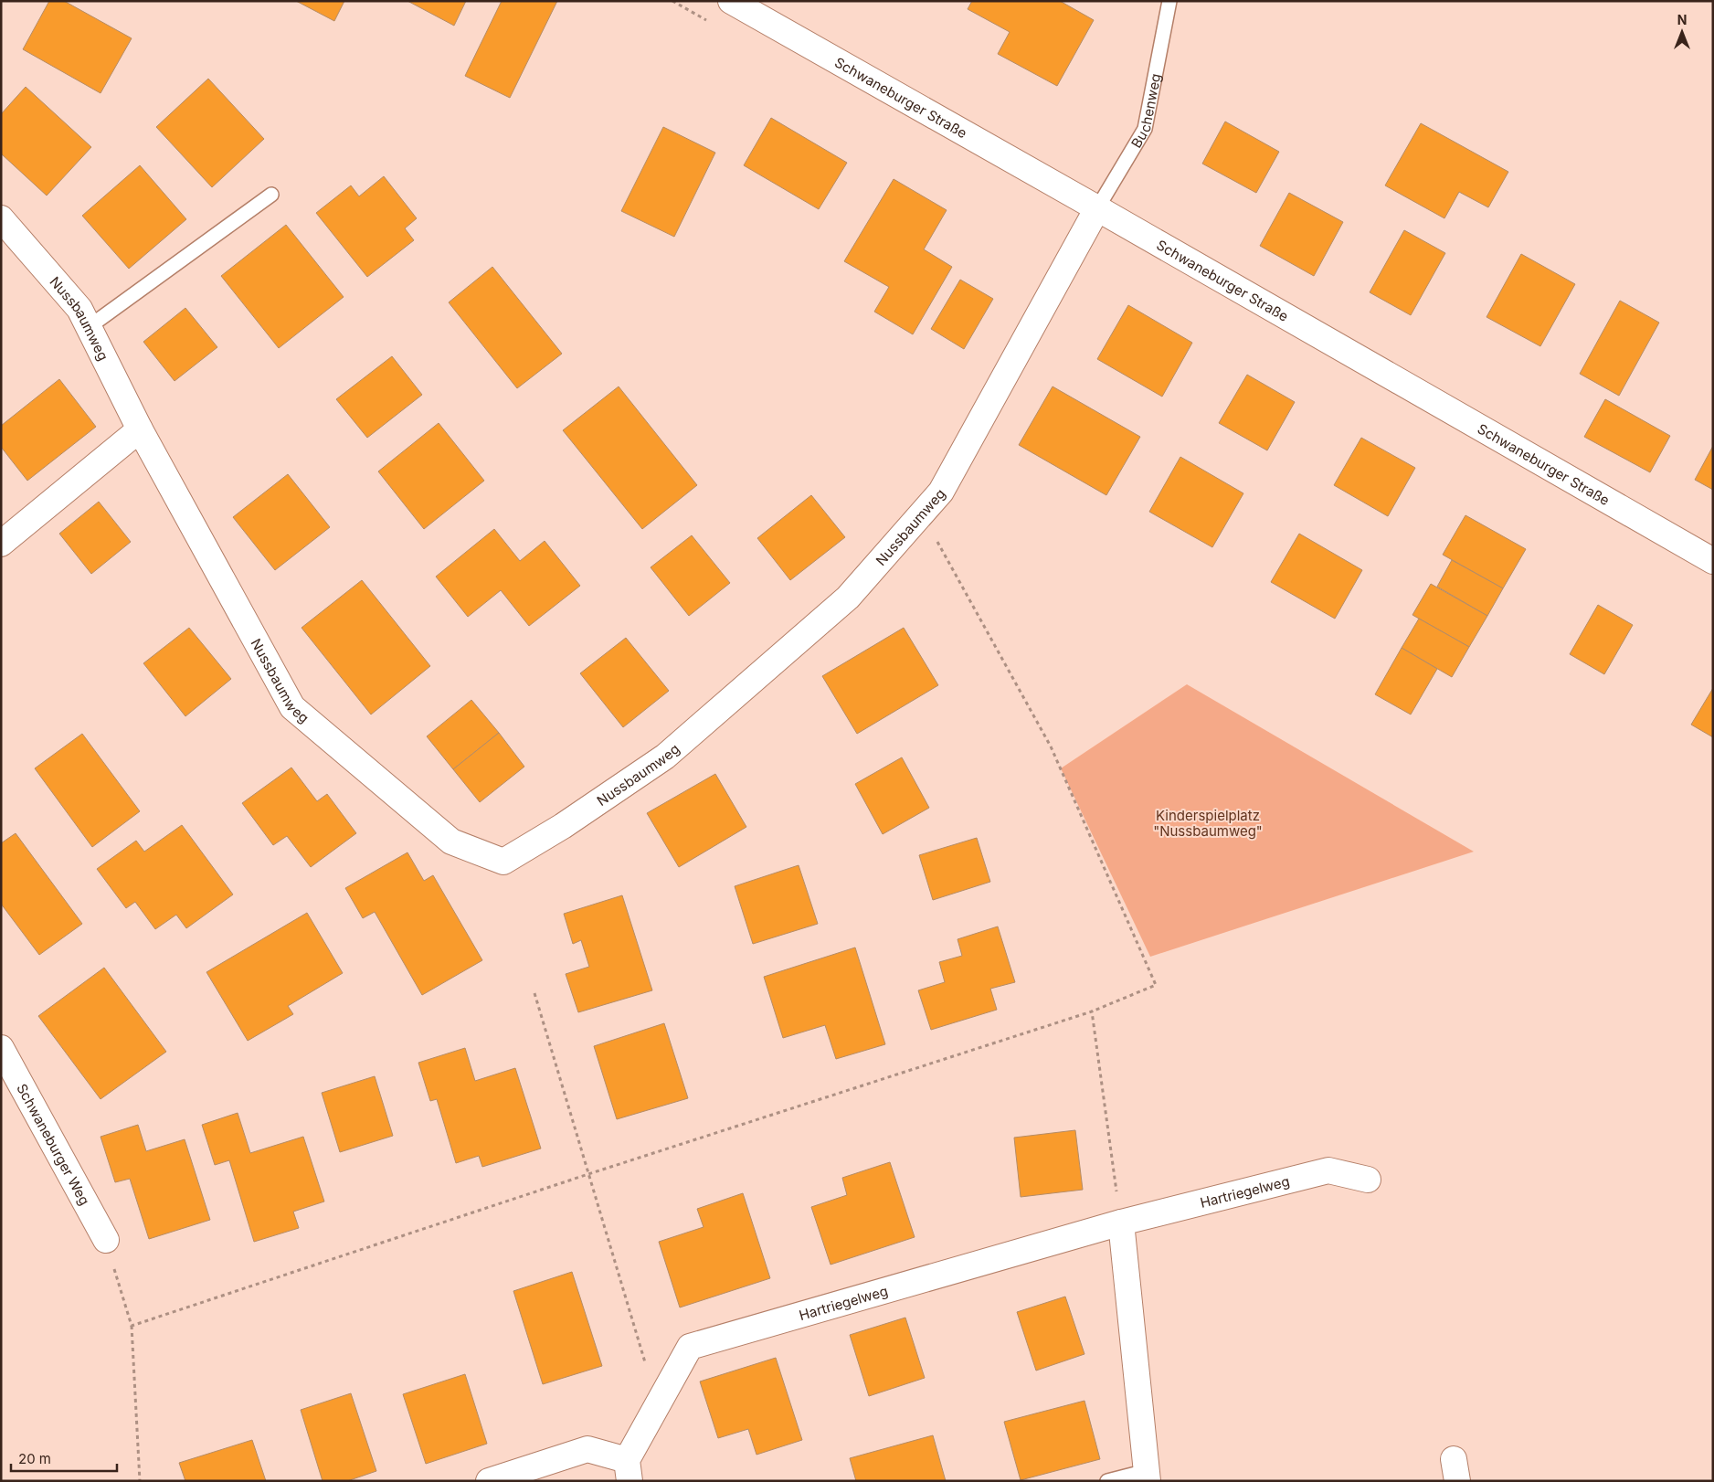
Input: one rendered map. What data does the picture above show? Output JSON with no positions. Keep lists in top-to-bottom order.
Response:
{
  "streets": {
    "street": [
      "Schwaneburger Straße",
      "Nussbaumweg",
      "Schwaneburger Weg",
      "Hartriegelweg"
    ],
    "lane": ["Buchenweg"]
  },
  "crossings": [
    ["Schwaneburger Straße", "Buchenweg"],
    ["Schwaneburger Straße", "Nussbaumweg"],
    ["Buchenweg", "Nussbaumweg"]
  ],
  "parks": ["Kinderspielplatz \"Nussbaumweg\""],
  "scale_bar": "20 m",
  "north": "top"
}
